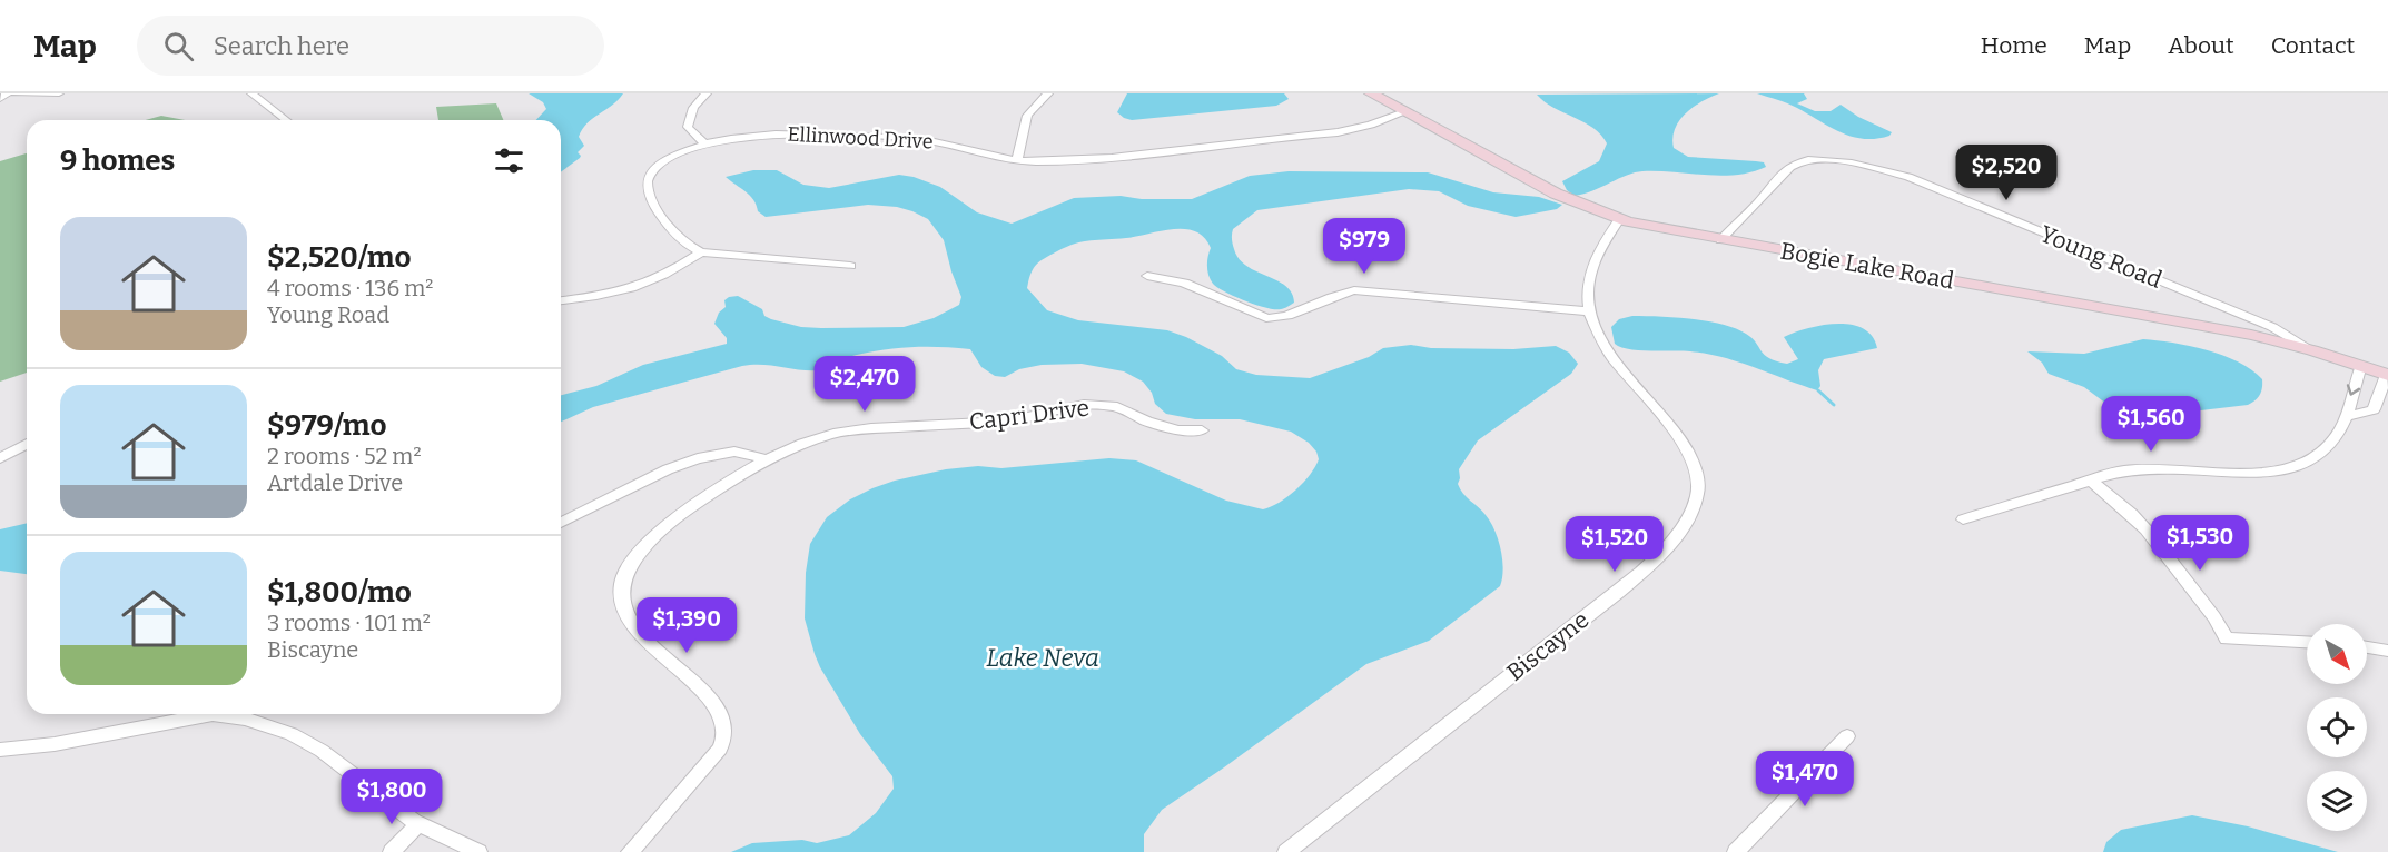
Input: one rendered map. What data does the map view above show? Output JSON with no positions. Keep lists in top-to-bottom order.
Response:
{
  "streets": {
    "main road": ["Bogie Lake Road"],
    "street": [
      "Ellinwood Drive",
      "Young Road",
      "Capri Drive",
      "Biscayne"
    ]
  },
  "crossings": [
    ["Ellinwood Drive", "Bogie Lake Road"],
    ["Young Road", "Bogie Lake Road"],
    ["Bogie Lake Road", "Biscayne"]
  ],
  "water": ["Lake Neva"],
  "north": "bottom right",
  "page": {
    "header": "Map",
    "search": "Search here",
    "nav": [
      "Home",
      "Map",
      "About",
      "Contact"
    ],
    "heading": "9 homes",
    "price": [
      "$2,520",
      "$979",
      "$2,470",
      "$1,560",
      "$1,530",
      "$1,520",
      "$1,390",
      "$1,470",
      "$1,800"
    ],
    "list": [
      {
        "name": "$2,520/mo",
        "note": "4 rooms · 136 m² · Young Road"
      },
      {
        "name": "$979/mo",
        "note": "2 rooms · 52 m² · Artdale Drive"
      },
      {
        "name": "$1,800/mo",
        "note": "3 rooms · 101 m² · Biscayne"
      }
    ]
  }
}
